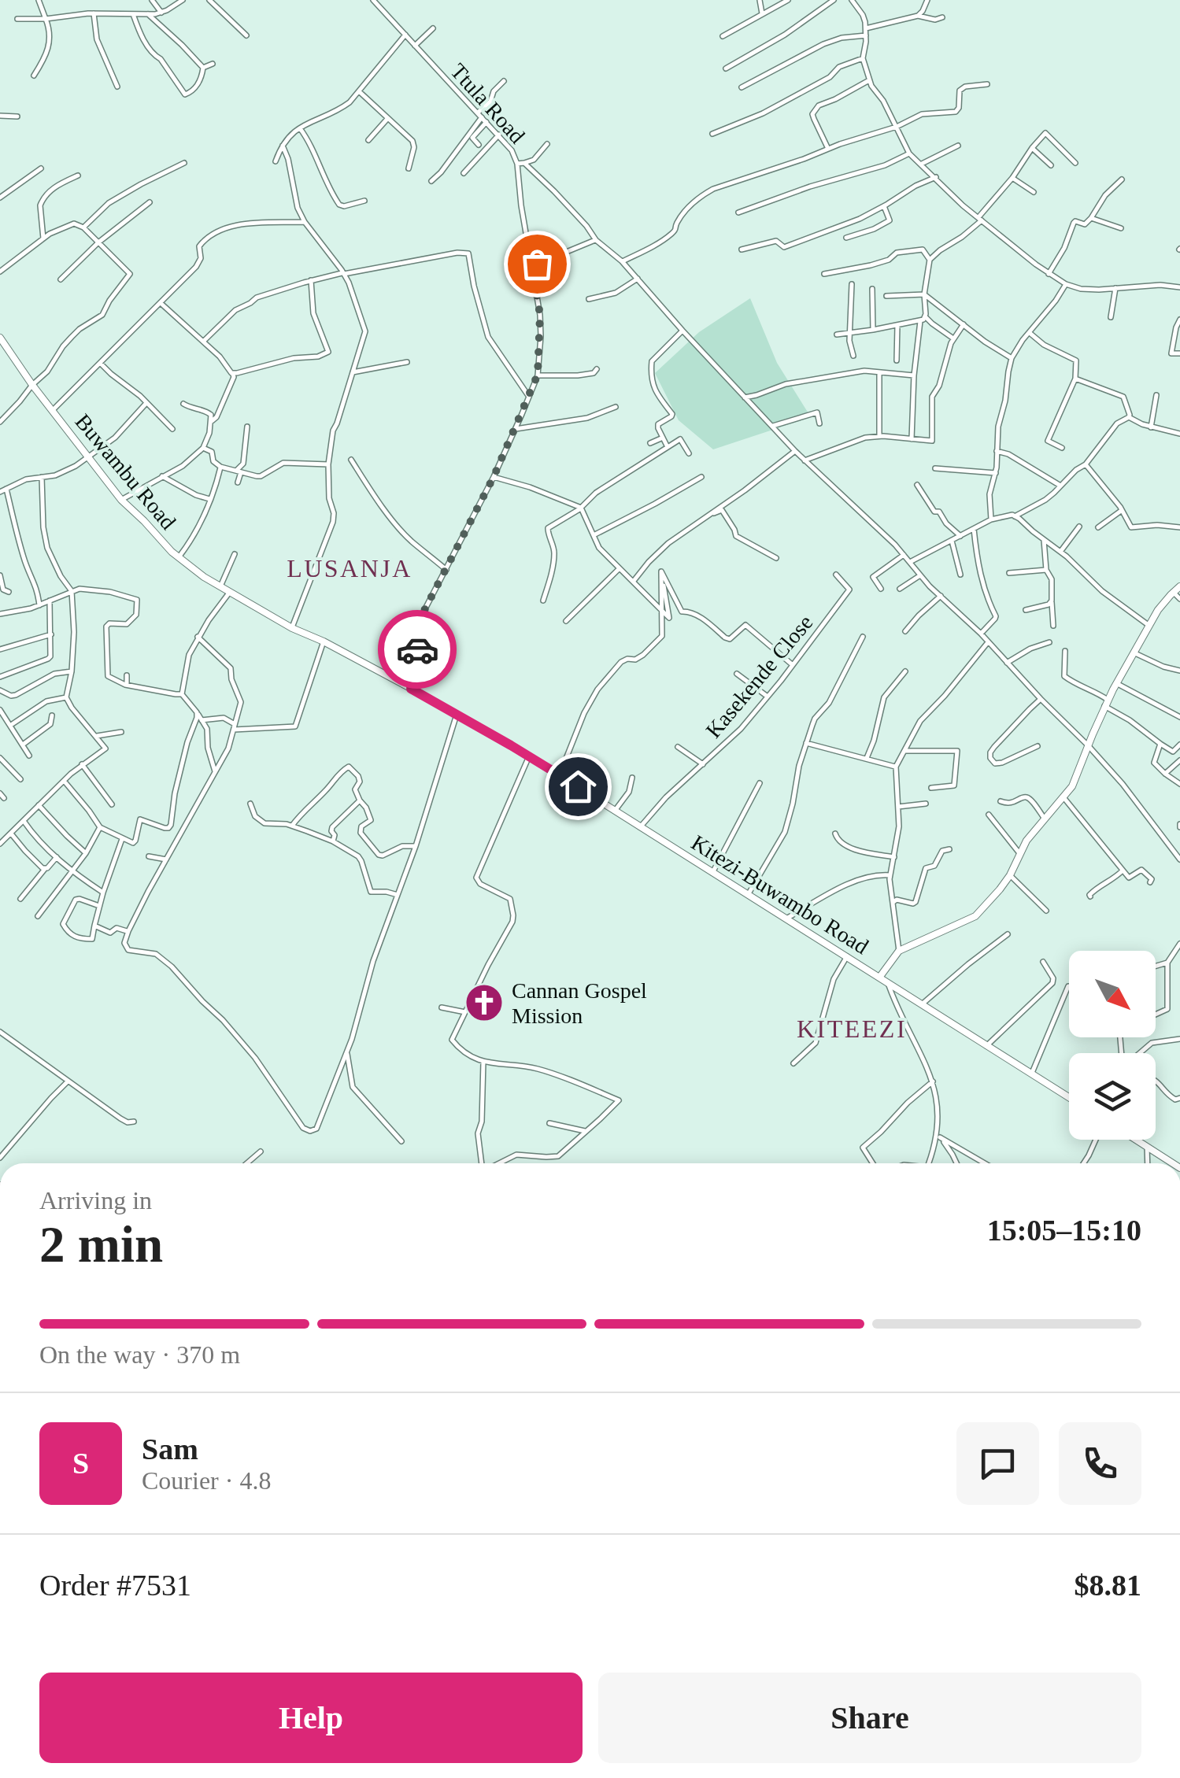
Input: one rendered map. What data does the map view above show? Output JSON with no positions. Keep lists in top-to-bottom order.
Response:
{
  "streets": {
    "street": [
      "Ttula Road",
      "Buwambu Road",
      "Kasekende Close",
      "Kitezi-Buwambo Road"
    ]
  },
  "crossings": [
    ["Ttula Road", "Buwambu Road"],
    ["Buwambu Road", "Kitezi-Buwambo Road"],
    ["Kasekende Close", "Kitezi-Buwambo Road"]
  ],
  "districts": ["LUSANJA", "KITEEZI"],
  "places": {
    "church": ["Cannan Gospel Mission"]
  },
  "north": "bottom right",
  "page": {
    "heading": ["2 min", "Arriving in", "15:05–15:10"],
    "panel": [
      "Sam",
      "Courier · 4.8",
      "Order #7531",
      "$8.81"
    ],
    "bar": "On the way · 370 m",
    "round": "S",
    "buttons": ["Help", "Share"]
  }
}
